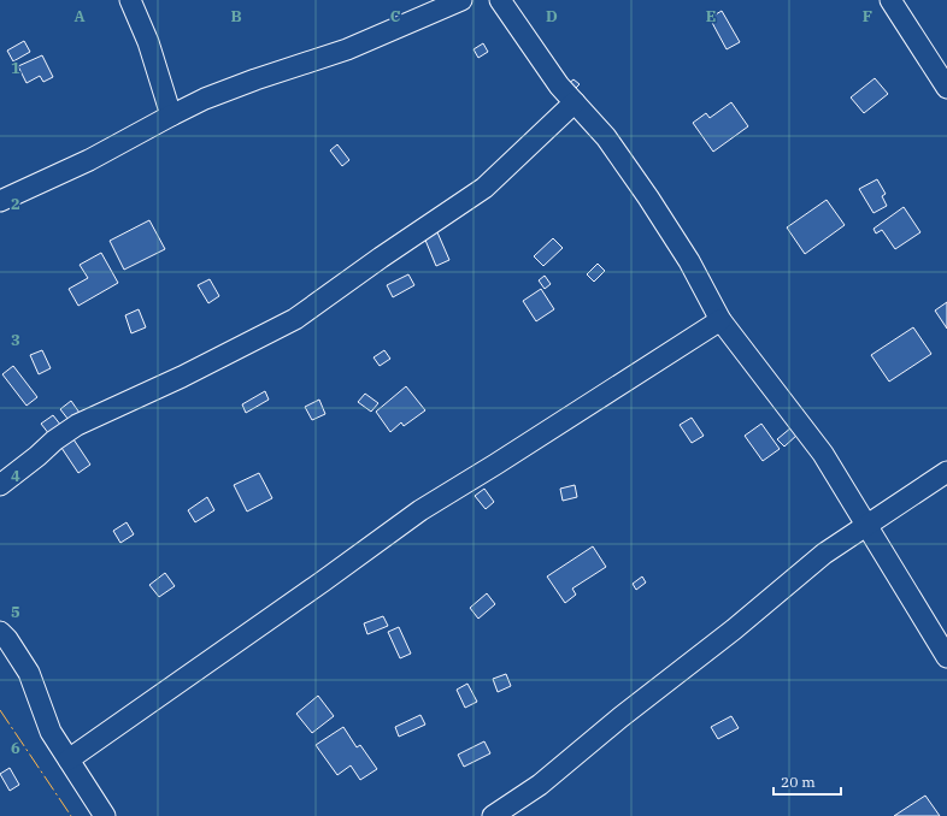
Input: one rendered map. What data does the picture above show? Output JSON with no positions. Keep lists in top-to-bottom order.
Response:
{
  "scale_bar": "20 m",
  "grid": {
    "columns": [
      "A",
      "B",
      "C",
      "D",
      "E",
      "F"
    ],
    "rows": [
      "1",
      "2",
      "3",
      "4",
      "5",
      "6"
    ]
  }
}
